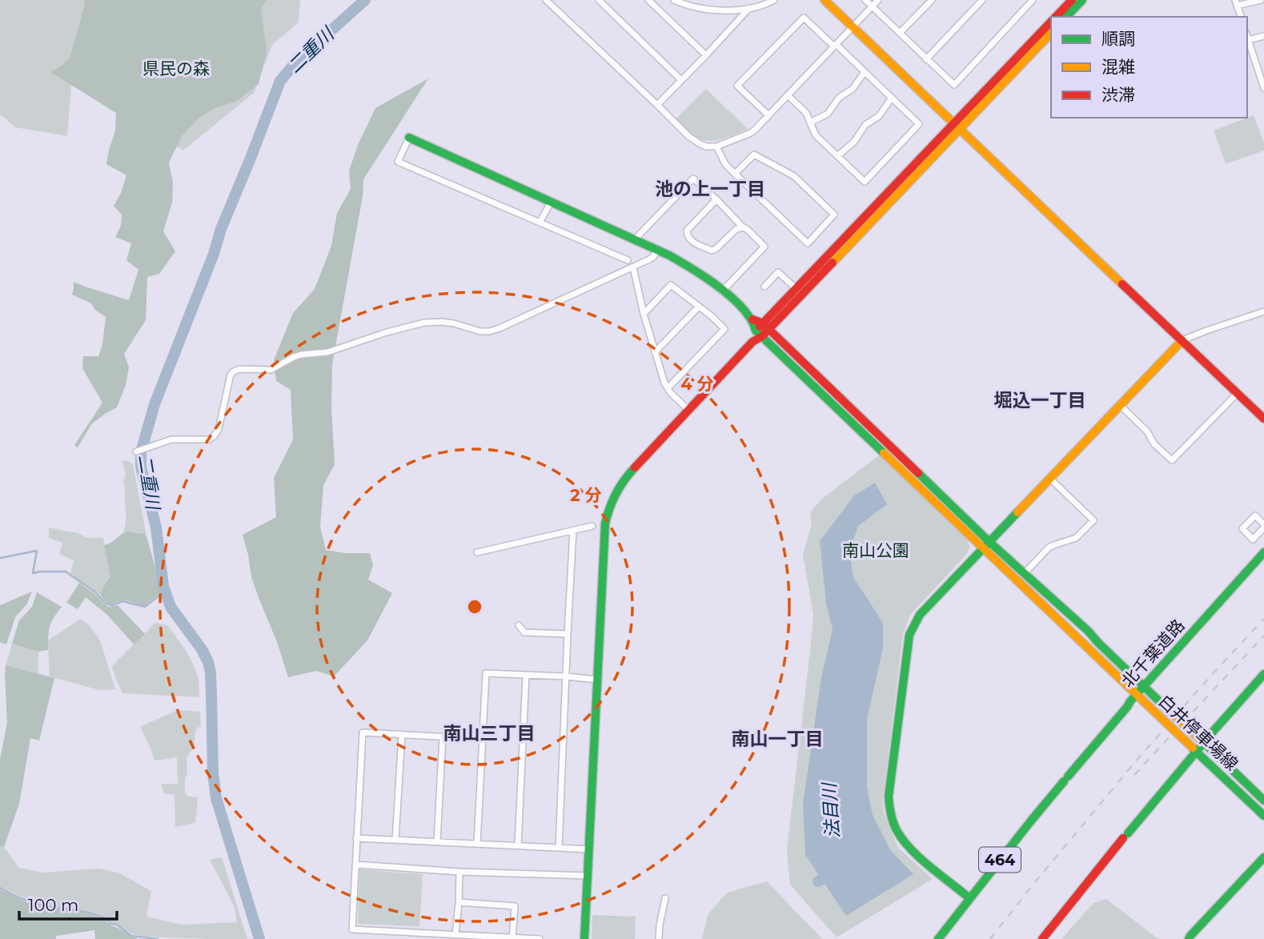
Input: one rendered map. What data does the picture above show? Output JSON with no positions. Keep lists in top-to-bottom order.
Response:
{
  "streets": {
    "main road": ["北千葉道路", "白井停車場線", "464"]
  },
  "crossings": [
    ["北千葉道路", "白井停車場線"]
  ],
  "districts": [
    "池の上一丁目",
    "堀込一丁目",
    "南山三丁目",
    "南山一丁目"
  ],
  "water": ["二重川", "法目川"],
  "parks": ["県民の森", "南山公園"],
  "legend": ["順調", "混雑", "渋滞"],
  "scale_bar": "100 m",
  "rings": ["4 分", "2 分"]
}
